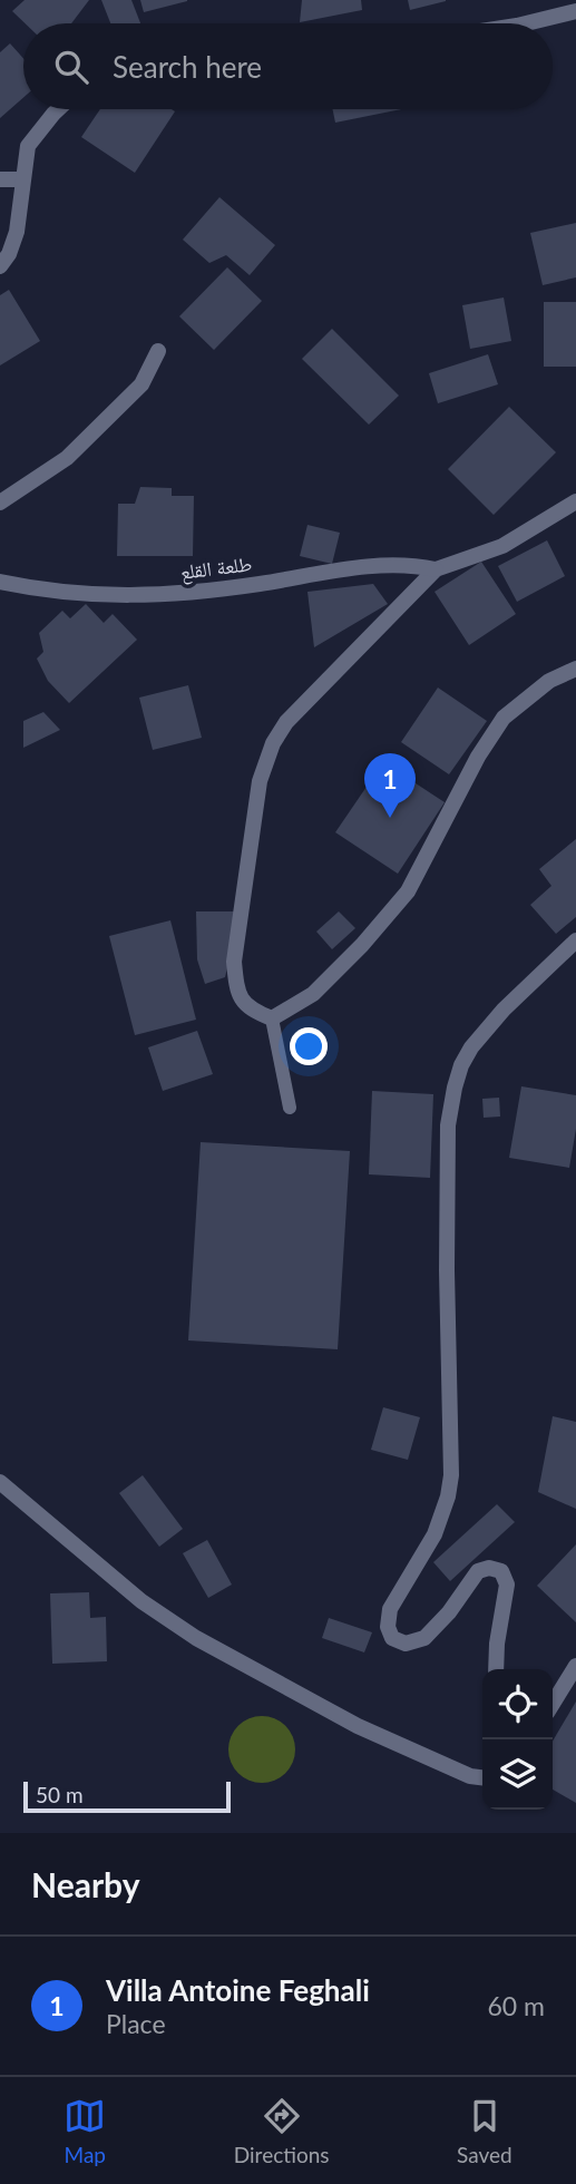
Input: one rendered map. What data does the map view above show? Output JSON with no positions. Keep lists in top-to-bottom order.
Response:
{
  "streets": {
    "street": ["طلعة القلع"]
  },
  "scale_bar": "50 m",
  "page": {
    "search": "Search here",
    "pins": "1",
    "scale": "50 m",
    "heading": "Nearby",
    "list": [
      {
        "mark": "1",
        "name": "Villa Antoine Feghali",
        "note": "Place",
        "value": "60 m"
      }
    ],
    "nav": ["Map", "Directions", "Saved"]
  }
}
